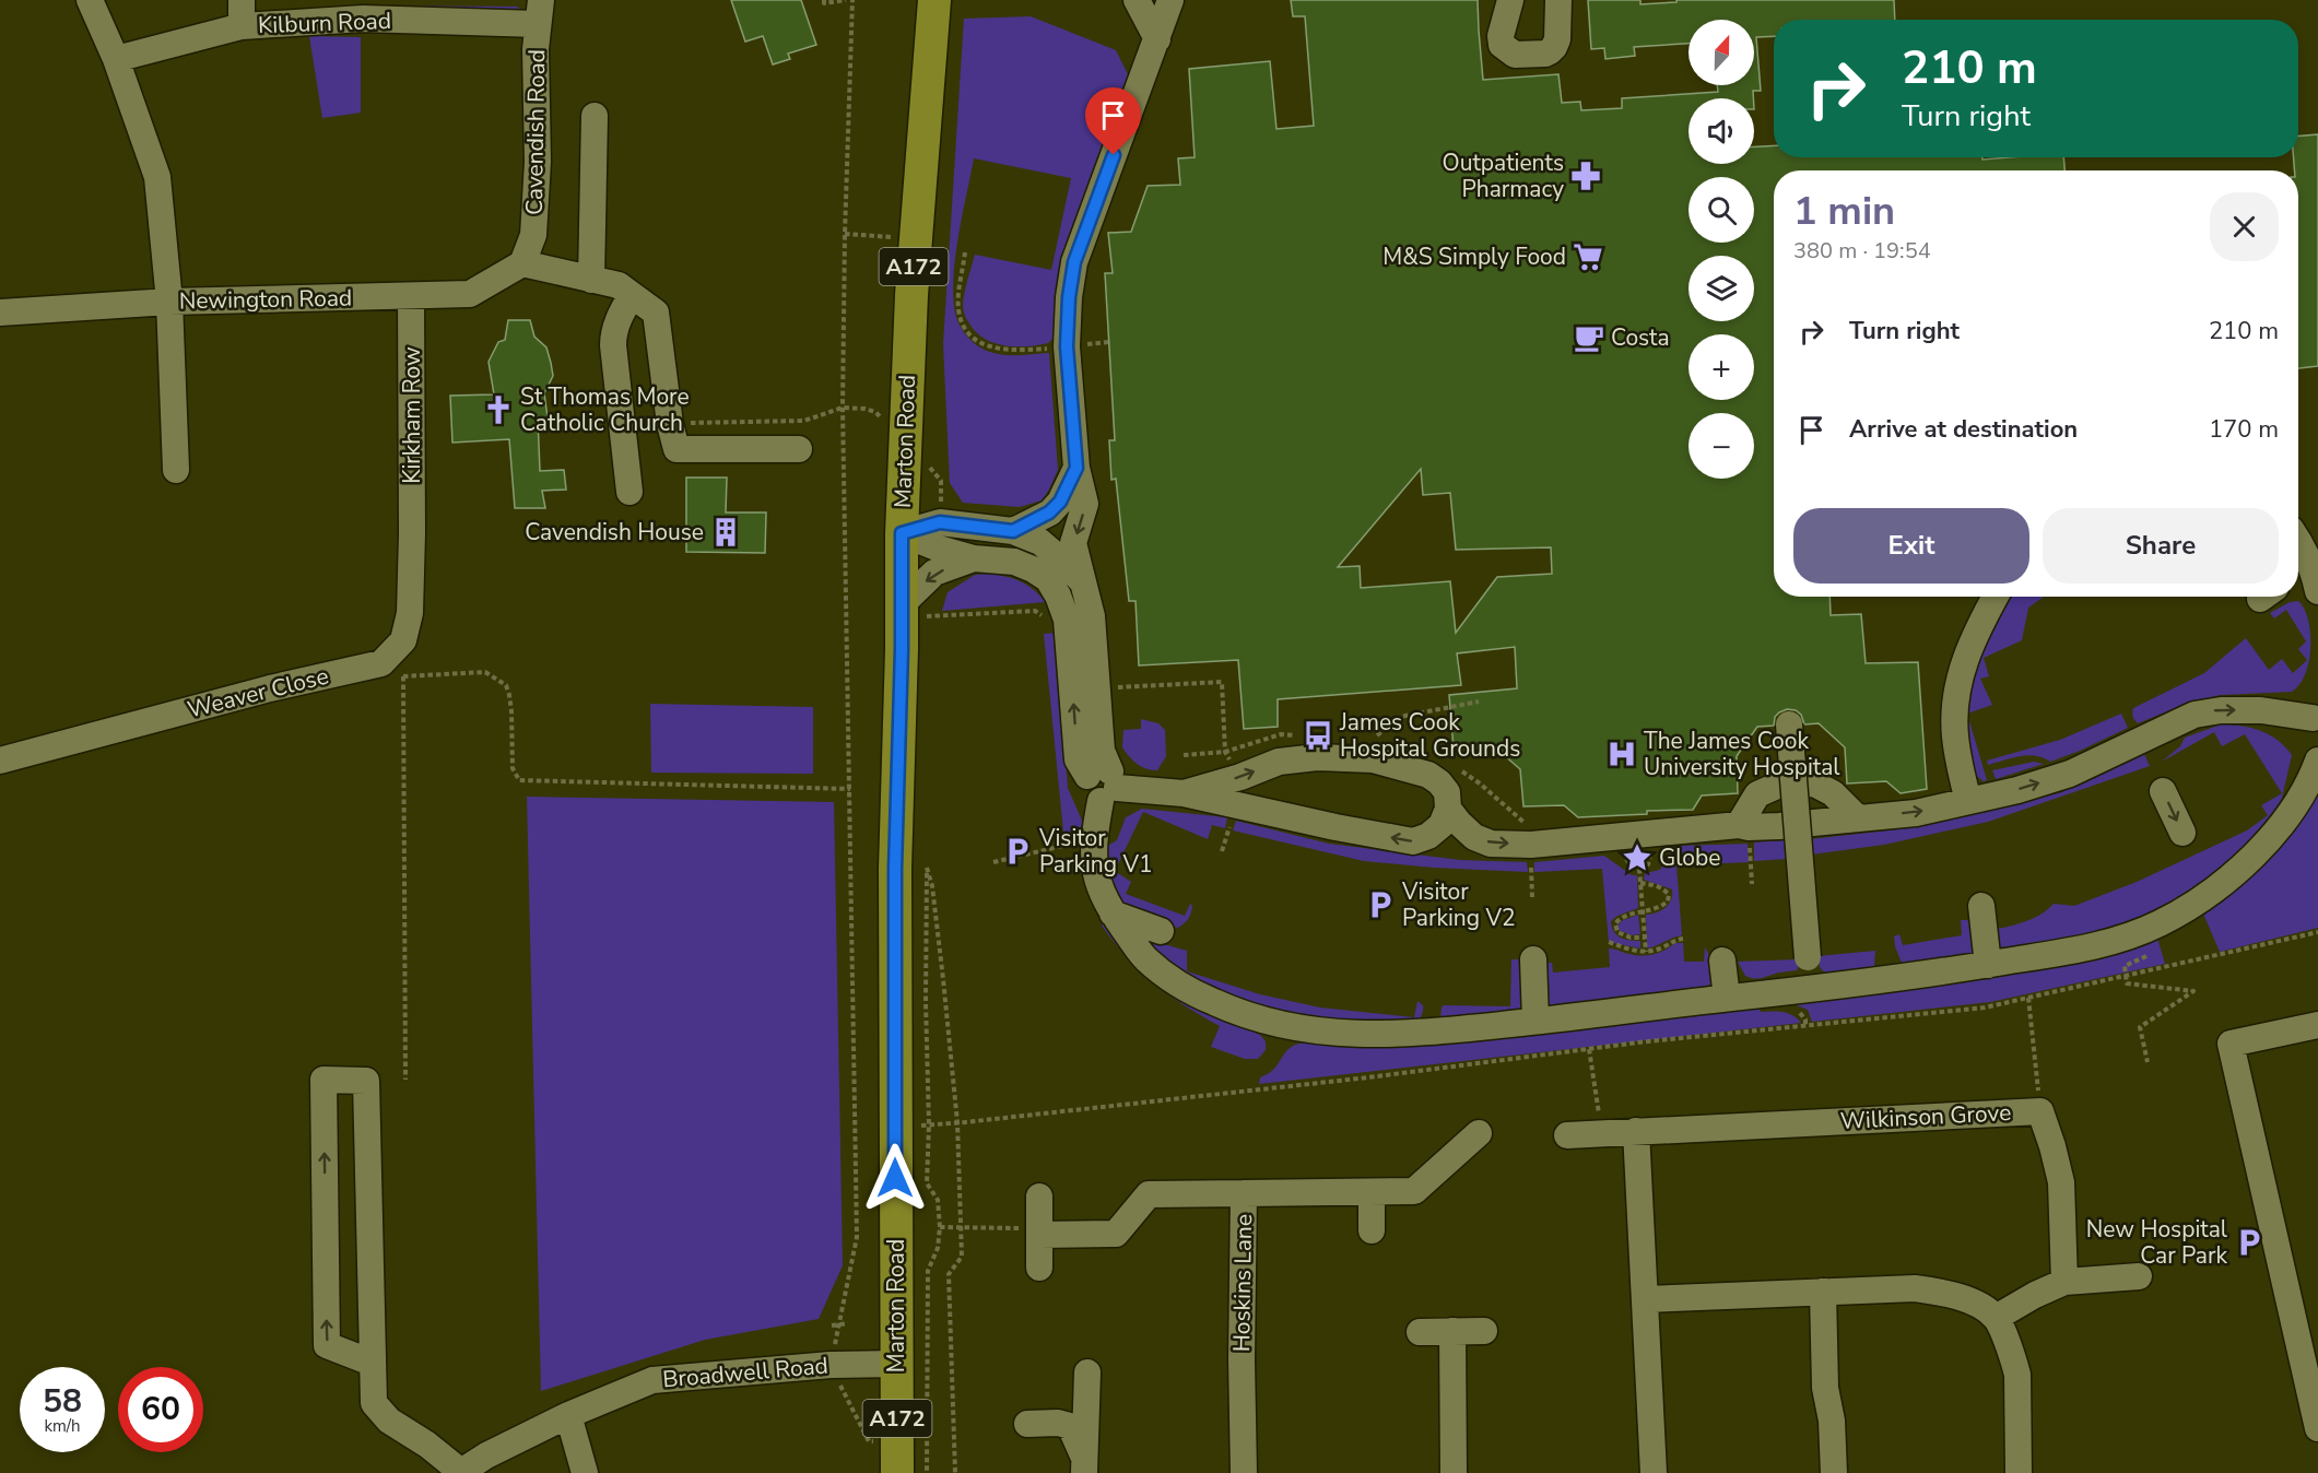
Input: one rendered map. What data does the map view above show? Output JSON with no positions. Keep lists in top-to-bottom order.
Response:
{
  "streets": {
    "main road": ["A172", "Marton Road"],
    "street": [
      "Kilburn Road",
      "Cavendish Road",
      "Newington Road",
      "Kirkham Row",
      "Weaver Close",
      "Wilkinson Grove",
      "Hoskins Lane",
      "Broadwell Road"
    ]
  },
  "crossings": [
    ["Kilburn Road", "Cavendish Road"],
    ["Cavendish Road", "Newington Road"],
    ["Newington Road", "Kirkham Row"],
    ["Kirkham Row", "Weaver Close"],
    ["Marton Road", "Broadwell Road"]
  ],
  "places": {
    "pharmacy": ["Outpatients Pharmacy"],
    "supermarket": ["M&S Simply Food"],
    "cafe": ["Costa"],
    "church": ["St Thomas More Catholic Church"],
    "building": ["Cavendish House"],
    "bus stop": ["James Cook Hospital Grounds"],
    "hospital": ["The James Cook University Hospital"],
    "parking": ["Visitor Parking V1", "Visitor Parking V2", "New Hospital Car Park"],
    "place": ["Globe"]
  },
  "north": "top",
  "page": {
    "map_buttons": ["+", "−"],
    "turn": ["210 m", "Turn right"],
    "heading": ["1 min", "380 m · 19:54"],
    "list": [
      {
        "name": "Turn right",
        "value": "210 m"
      },
      {
        "name": "Arrive at destination",
        "value": "170 m"
      }
    ],
    "buttons": ["Exit", "Share"],
    "speed": "58 km/h",
    "limit": "60"
  }
}
